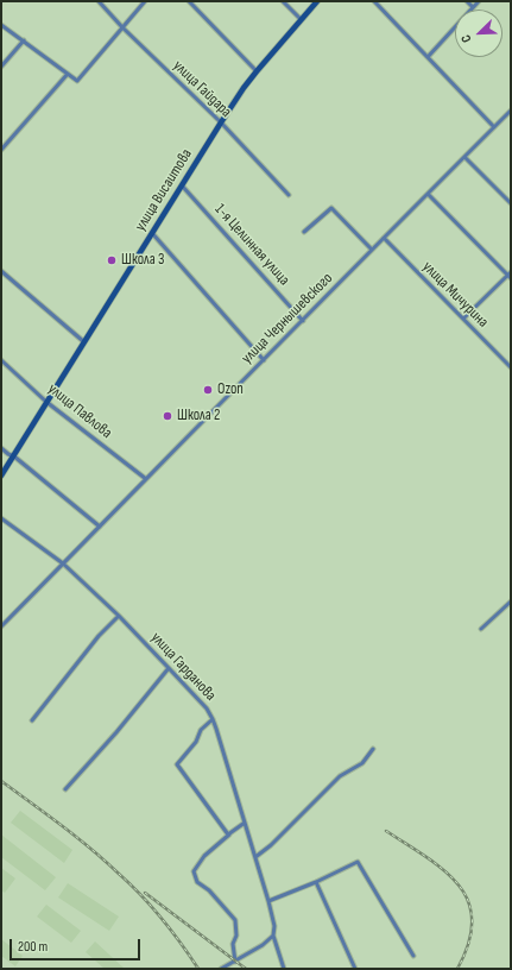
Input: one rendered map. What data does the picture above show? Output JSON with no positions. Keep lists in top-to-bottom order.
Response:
{
  "streets": {
    "street": [
      "улица Гайдара",
      "улица Висаитова",
      "1-я Целинная улица",
      "улица Мичурина",
      "улица Чернышевского",
      "улица Павлова",
      "улица Гарданова"
    ]
  },
  "crossings": [
    ["улица Гайдара", "улица Висаитова"],
    ["улица Висаитова", "1-я Целинная улица"],
    ["улица Висаитова", "улица Павлова"],
    ["1-я Целинная улица", "улица Чернышевского"],
    ["улица Мичурина", "улица Чернышевского"],
    ["улица Чернышевского", "улица Павлова"],
    ["улица Чернышевского", "улица Гарданова"]
  ],
  "places": ["Школа 3", "Ozon", "Школа 2"],
  "scale_bar": "200 m",
  "north": "bottom left"
}
